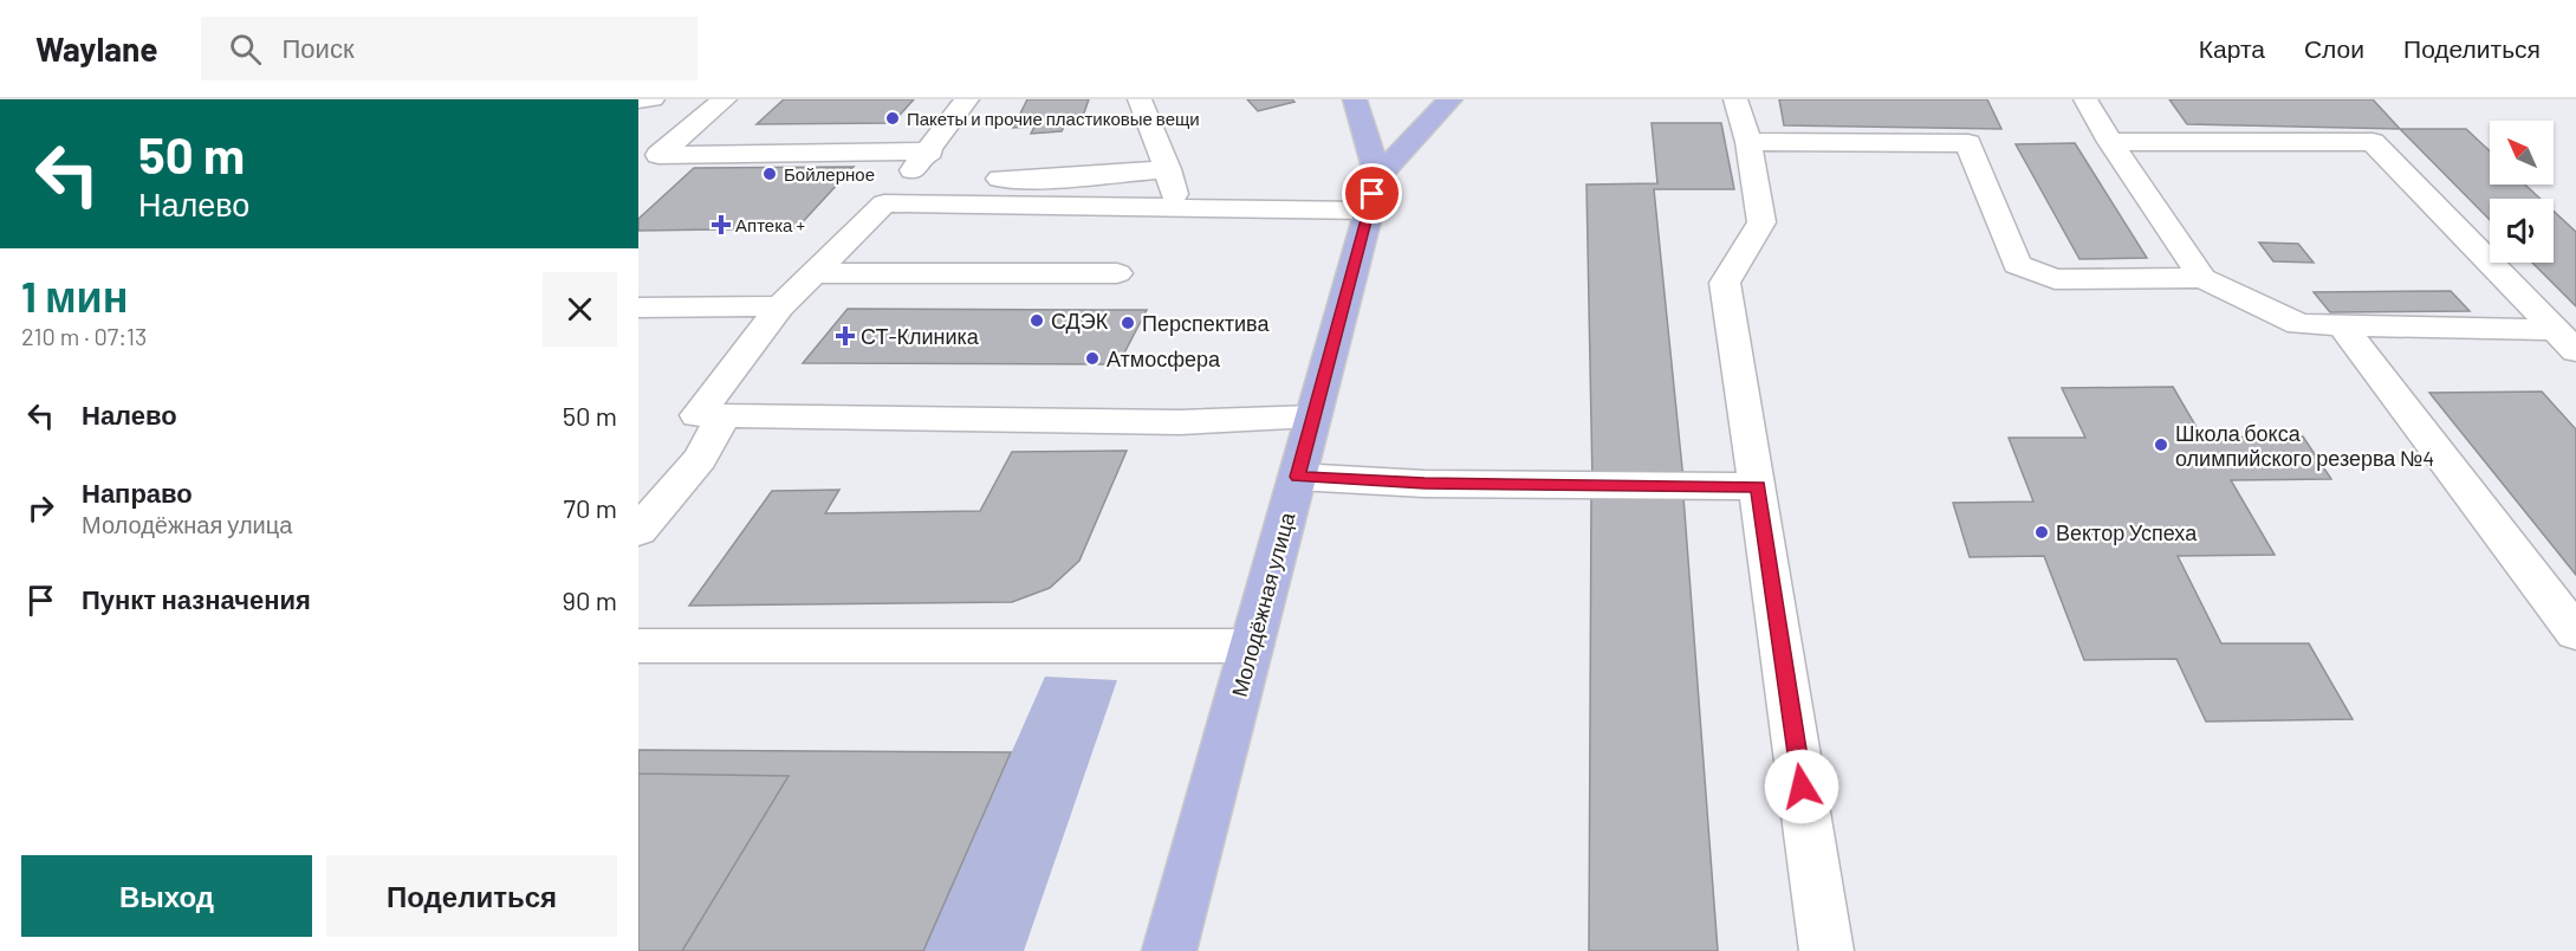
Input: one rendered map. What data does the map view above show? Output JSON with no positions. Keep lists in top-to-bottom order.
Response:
{
  "streets": {
    "main road": ["Молодёжная улица"]
  },
  "places": {
    "other": [
      "Пакеты и прочие пластиковые вещи",
      "Бойлерное",
      "СДЭК",
      "Перспектива",
      "Атмосфера",
      "Школа бокса олимпийского резерва №4",
      "Вектор Успеха"
    ],
    "health": ["Аптека +", "СТ-Клиника"]
  },
  "north": "top left",
  "page": {
    "header": "Waylane",
    "search": "Поиск",
    "nav": ["Карта", "Слои", "Поделиться"],
    "turn": ["50 m", "Налево"],
    "heading": ["1 мин", "210 m · 07:13"],
    "list": [
      {
        "name": "Налево",
        "value": "50 m"
      },
      {
        "name": "Направо",
        "note": "Молодёжная улица",
        "value": "70 m"
      },
      {
        "name": "Пункт назначения",
        "value": "90 m"
      }
    ],
    "buttons": ["Выход", "Поделиться"]
  }
}
